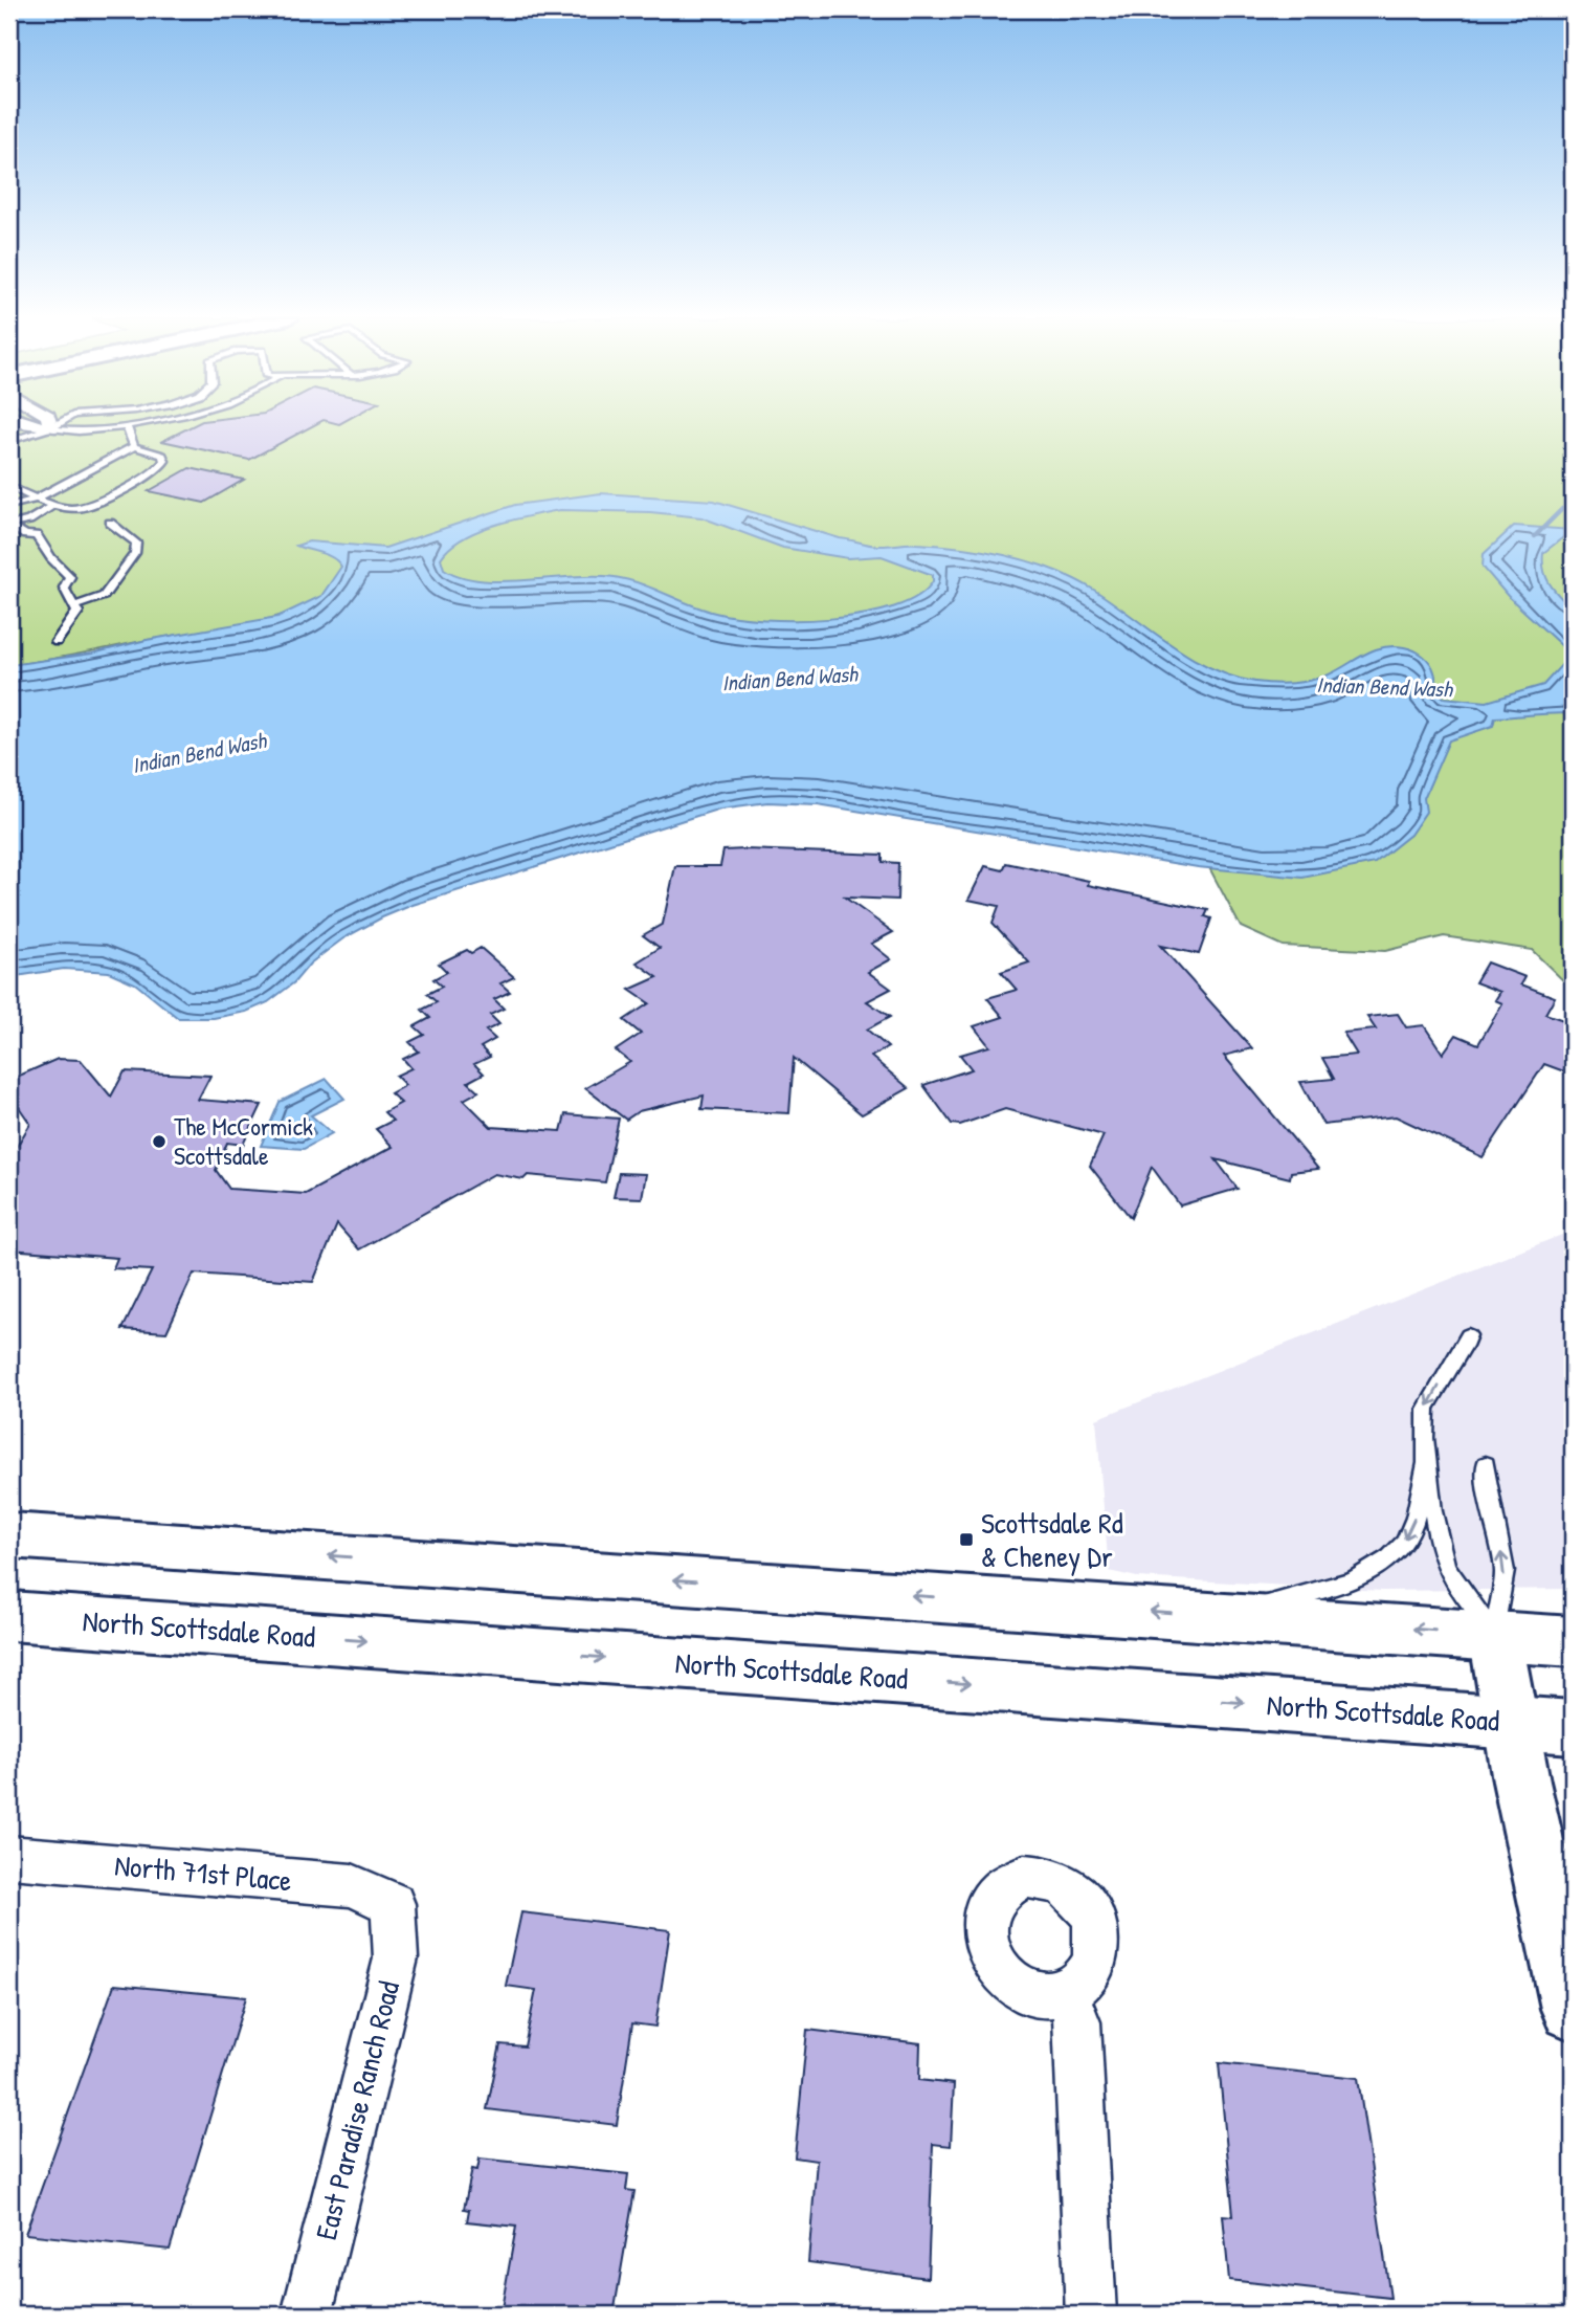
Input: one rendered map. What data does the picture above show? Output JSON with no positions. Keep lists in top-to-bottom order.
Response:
{
  "streets": {
    "main road": ["North Scottsdale Road"],
    "street": ["North 71st Place", "East Paradise Ranch Road"]
  },
  "crossings": [
    ["North 71st Place", "East Paradise Ranch Road"]
  ],
  "water": ["Indian Bend Wash"],
  "places": {
    "other": ["The McCormick Scottsdale"],
    "transit": ["Scottsdale Rd & Cheney Dr"]
  }
}
